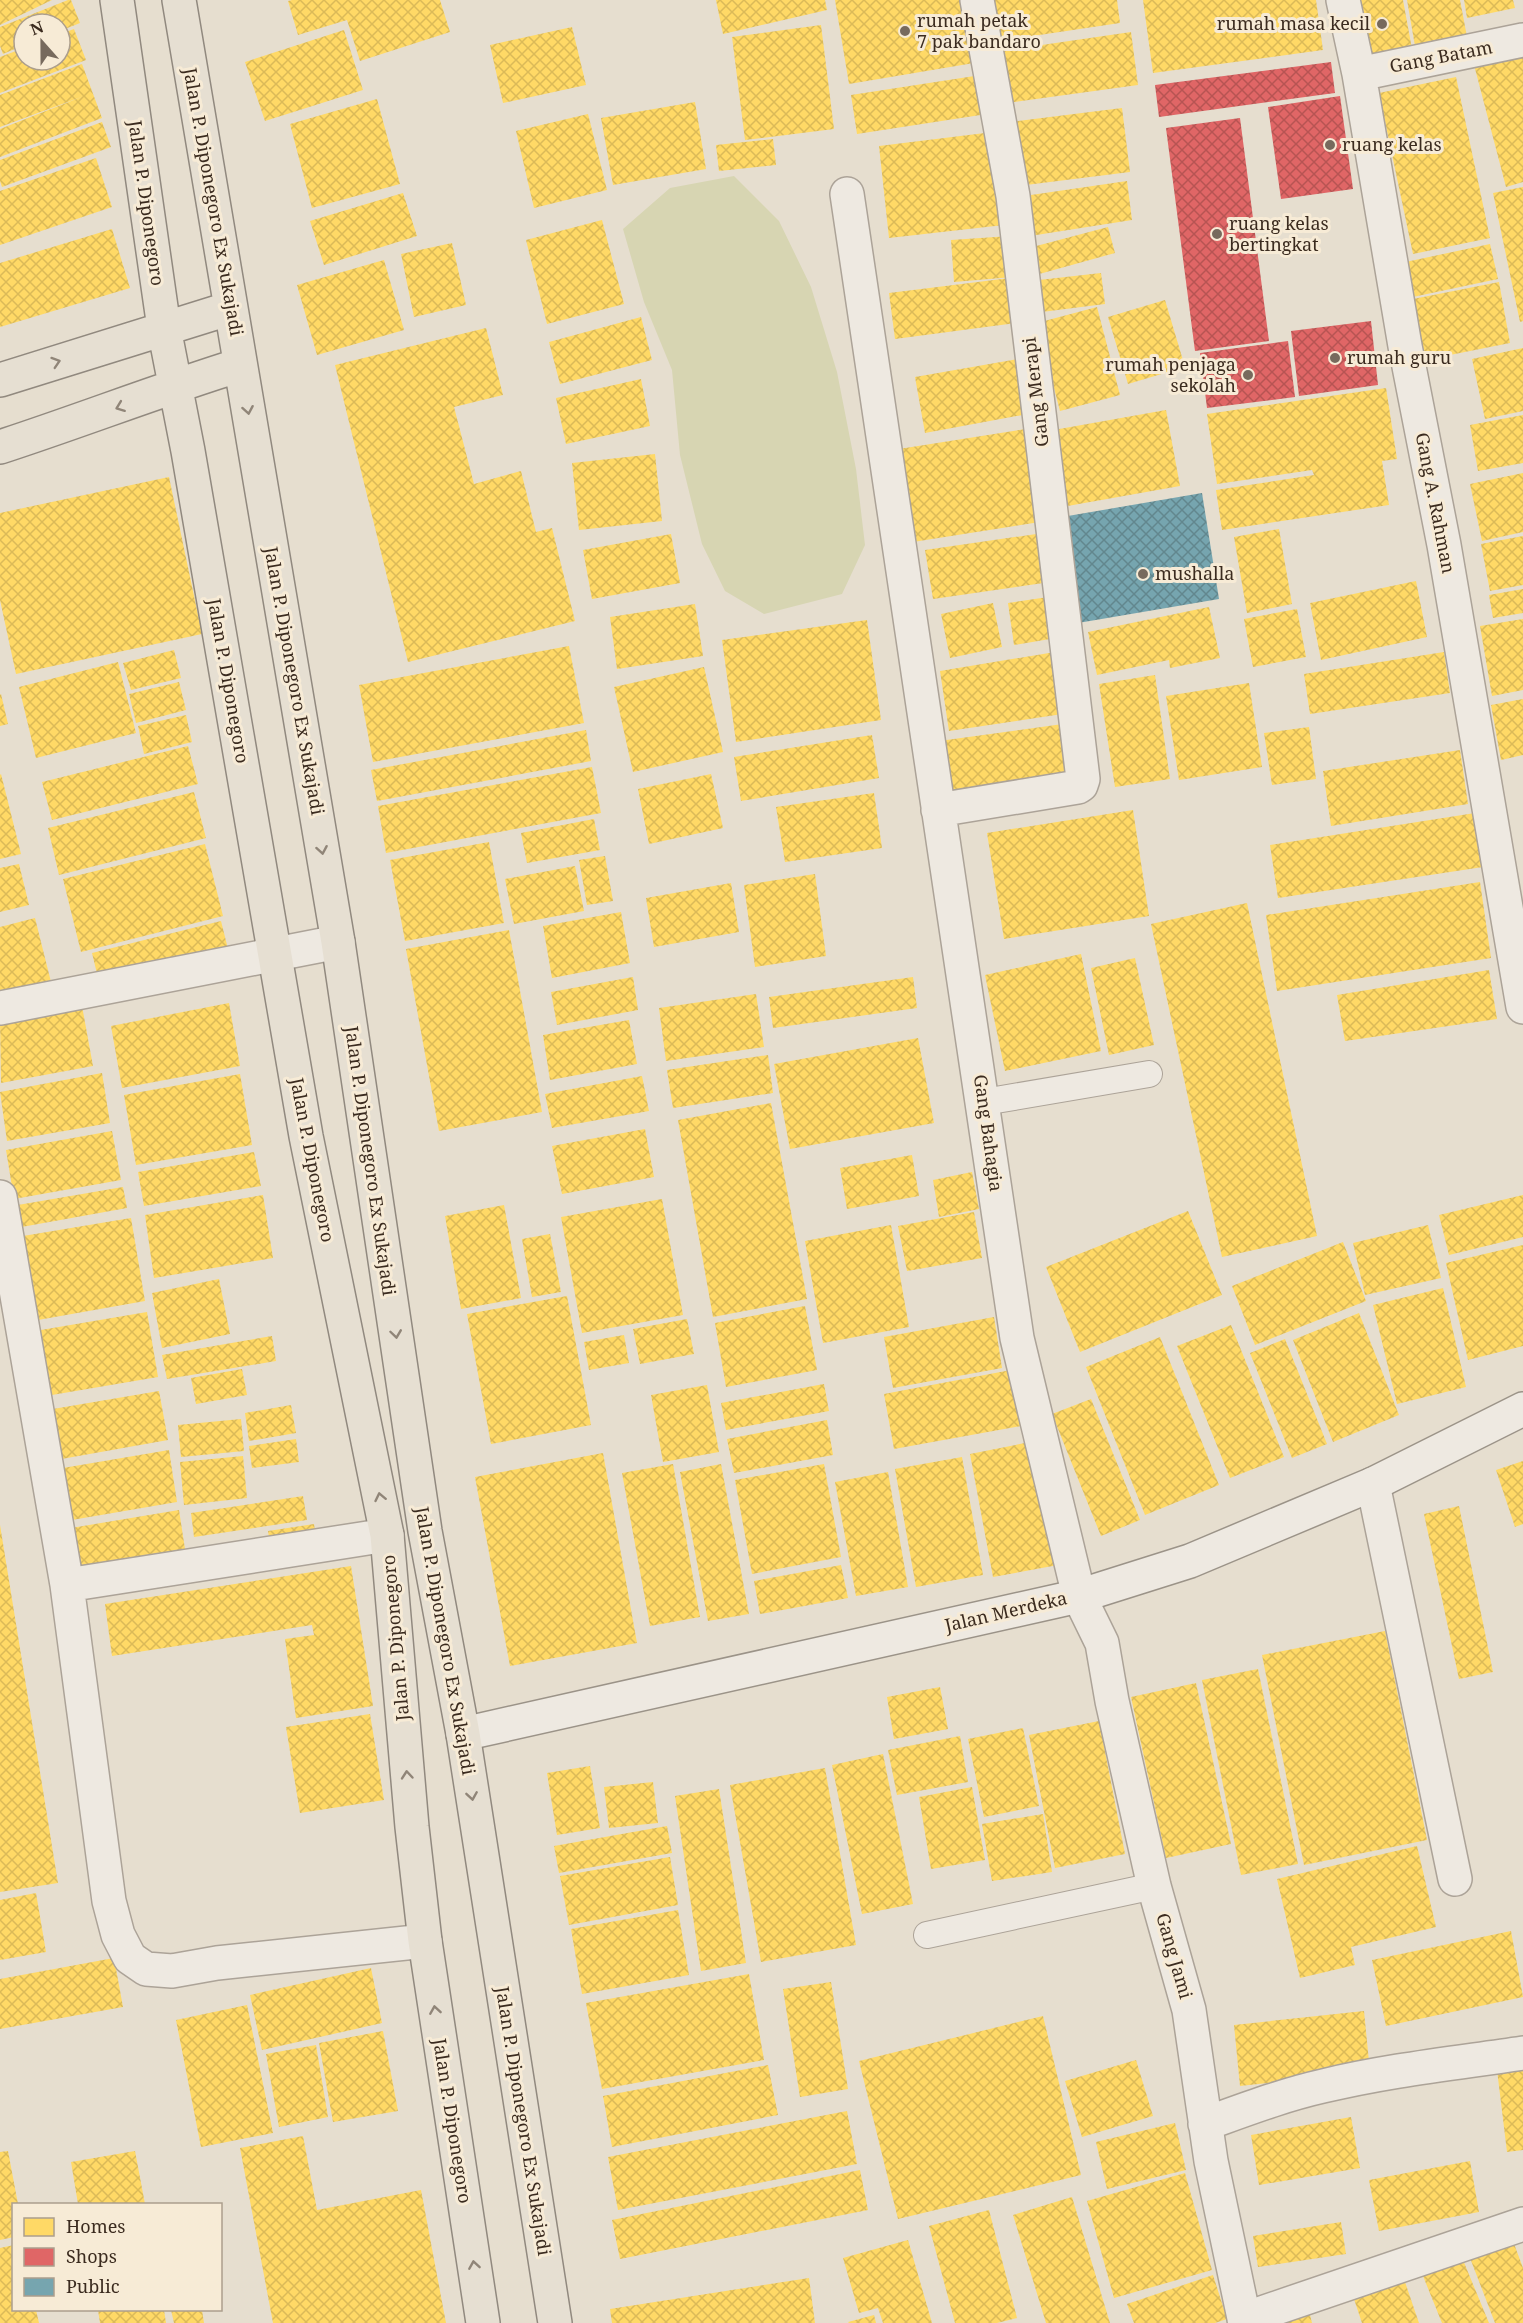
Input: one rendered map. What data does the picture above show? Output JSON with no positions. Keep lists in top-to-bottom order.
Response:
{
  "streets": {
    "main road": ["Jalan P. Diponegoro Ex Sukajadi", "Jalan P. Diponegoro"],
    "street": [
      "Gang Batam",
      "Gang Merapi",
      "Gang A. Rahman",
      "Gang Bahagia",
      "Jalan Merdeka",
      "Gang Jami"
    ]
  },
  "crossings": [
    ["Gang Batam", "Gang A. Rahman"],
    ["Jalan P. Diponegoro Ex Sukajadi", "Jalan Merdeka"],
    ["Gang Merapi", "Gang Bahagia"],
    ["Gang Bahagia", "Jalan Merdeka"],
    ["Gang Bahagia", "Gang Jami"],
    ["Jalan Merdeka", "Gang Jami"]
  ],
  "one_way": ["Jalan P. Diponegoro Ex Sukajadi", "Jalan P. Diponegoro"],
  "places": [
    "rumah masa kecil",
    "rumah petak 7 pak bandaro",
    "ruang kelas",
    "ruang kelas bertingkat",
    "rumah guru",
    "rumah penjaga sekolah",
    "mushalla"
  ],
  "legend": ["Homes", "Shops", "Public"],
  "north": "top"
}
